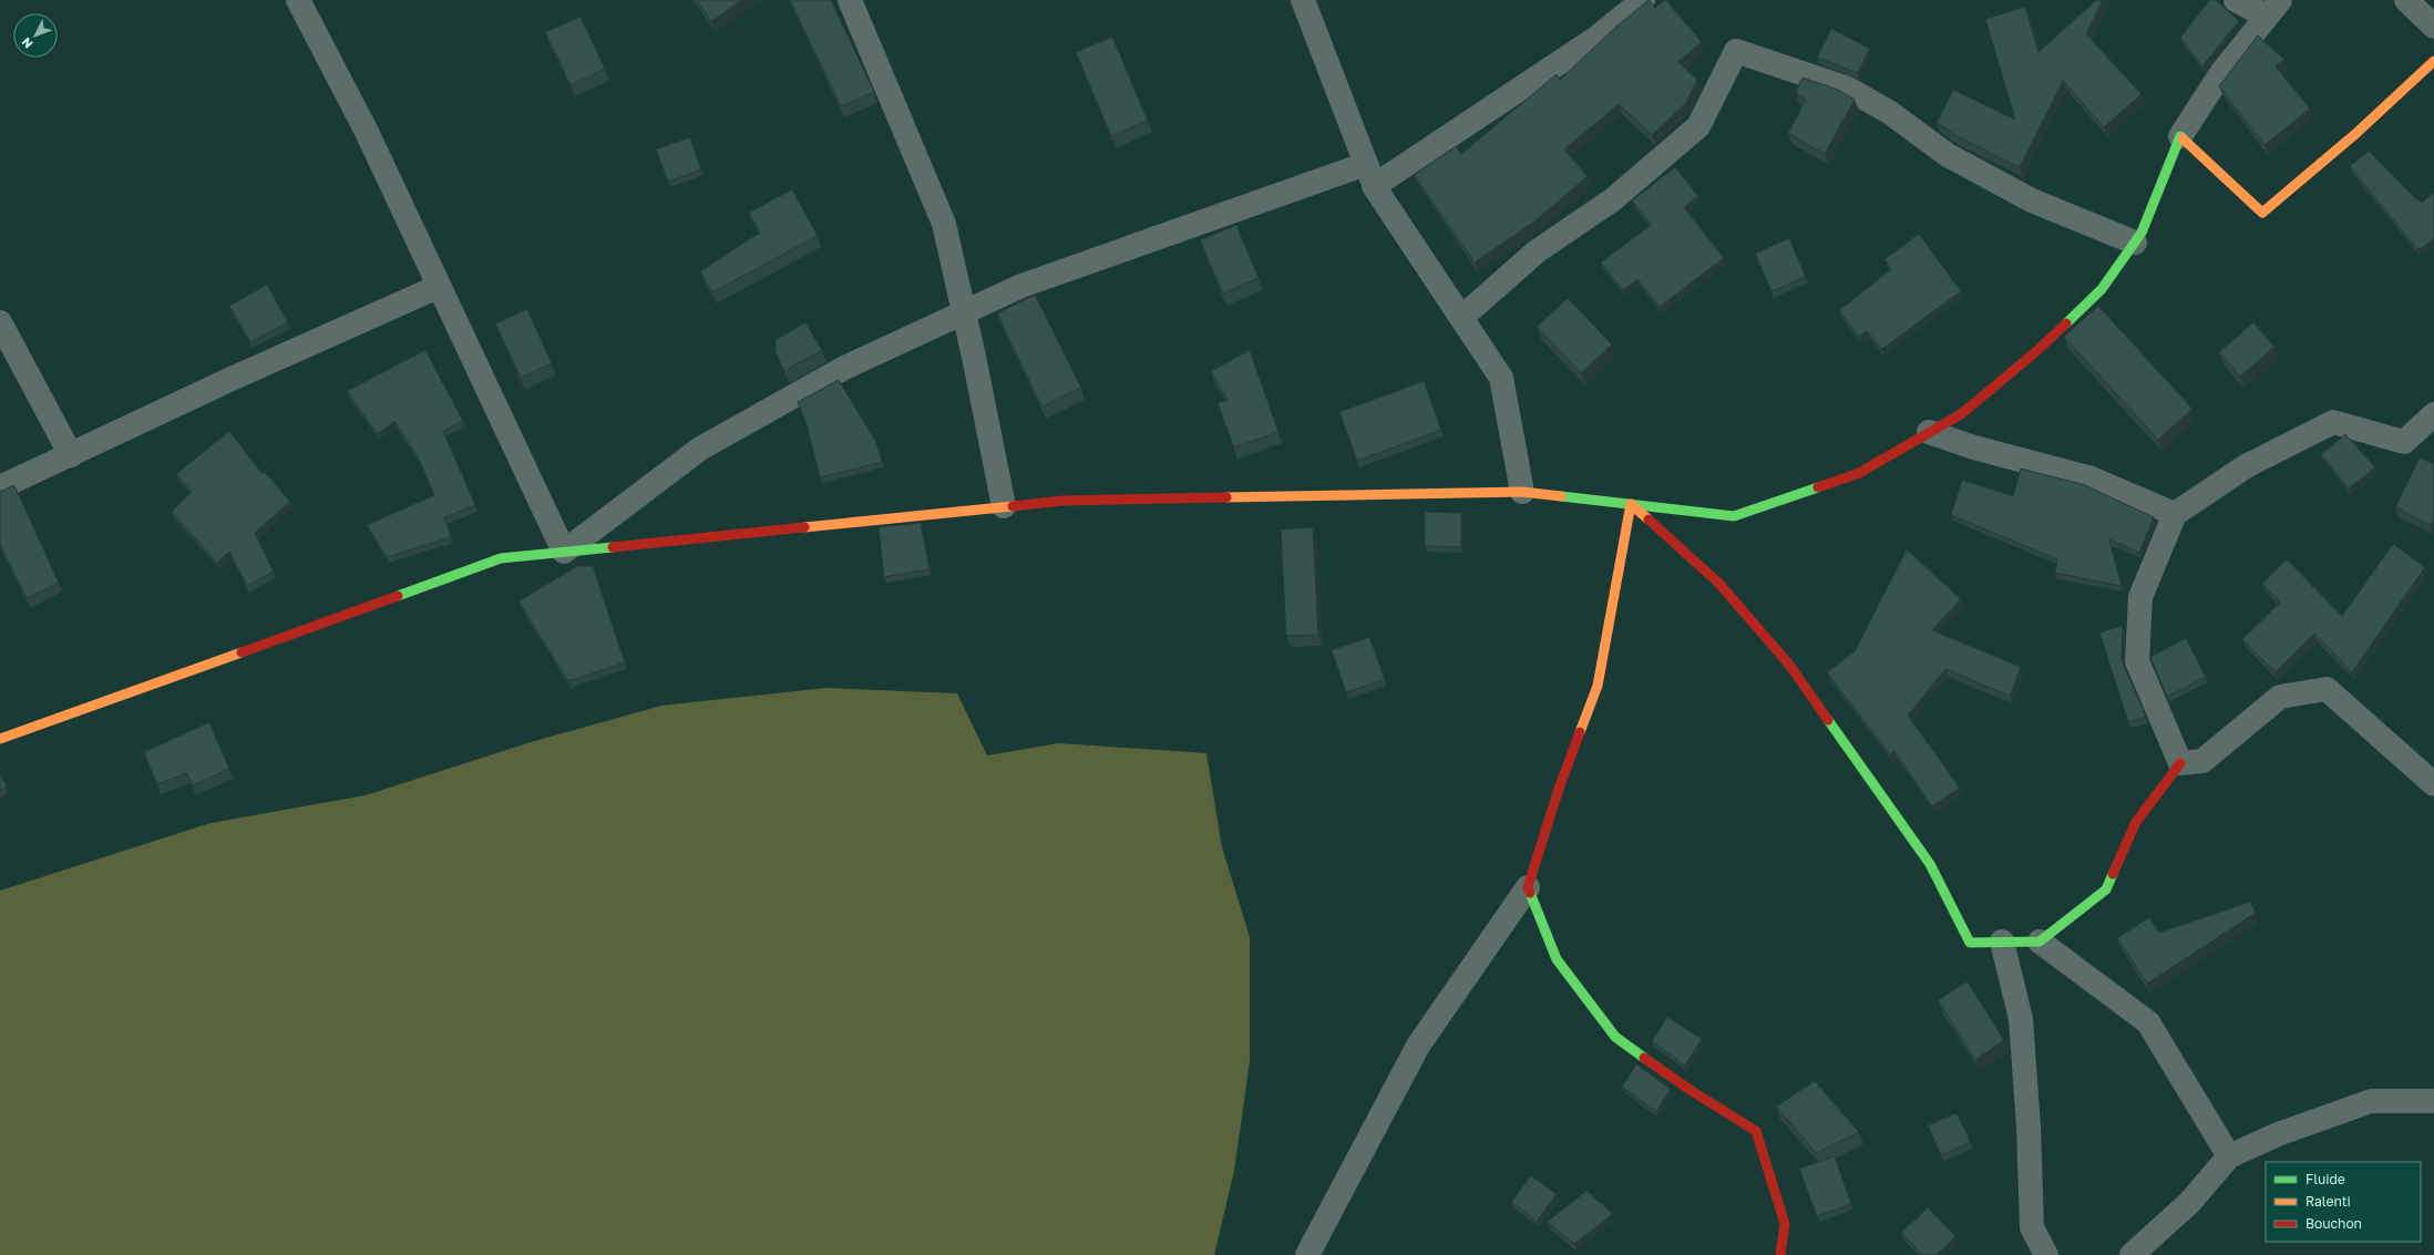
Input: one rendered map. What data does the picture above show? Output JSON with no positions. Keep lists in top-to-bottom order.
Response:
{
  "legend": ["Fluide", "Ralenti", "Bouchon"],
  "north": "bottom left"
}
